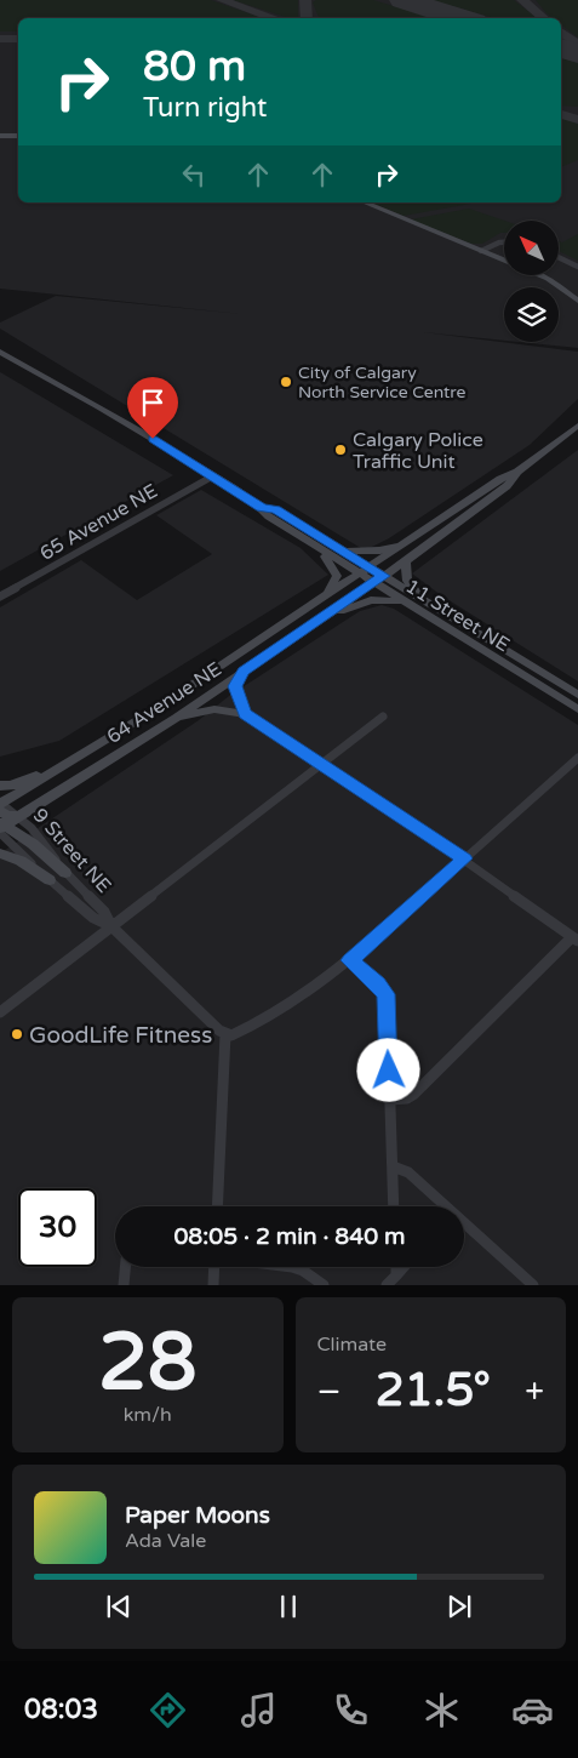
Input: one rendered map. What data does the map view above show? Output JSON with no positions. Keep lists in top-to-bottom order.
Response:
{
  "streets": {
    "street": [
      "65 Avenue NE",
      "11 Street NE",
      "64 Avenue NE",
      "9 Street NE"
    ]
  },
  "crossings": [
    ["65 Avenue NE", "11 Street NE"],
    ["11 Street NE", "64 Avenue NE"],
    ["64 Avenue NE", "9 Street NE"]
  ],
  "places": ["City of Calgary North Service Centre", "Calgary Police Traffic Unit", "GoodLife Fitness"],
  "north": "top left",
  "page": {
    "turn": ["80 m", "Turn right"],
    "limit": "30",
    "trip": "08:05 · 2 min · 840 m",
    "tile": [
      ["28", "km/h"],
      "Climate"
    ],
    "heat": ["−", "21.5°", "+"],
    "song": ["Paper Moons", "Ada Vale"],
    "tabs": "08:03"
  }
}
